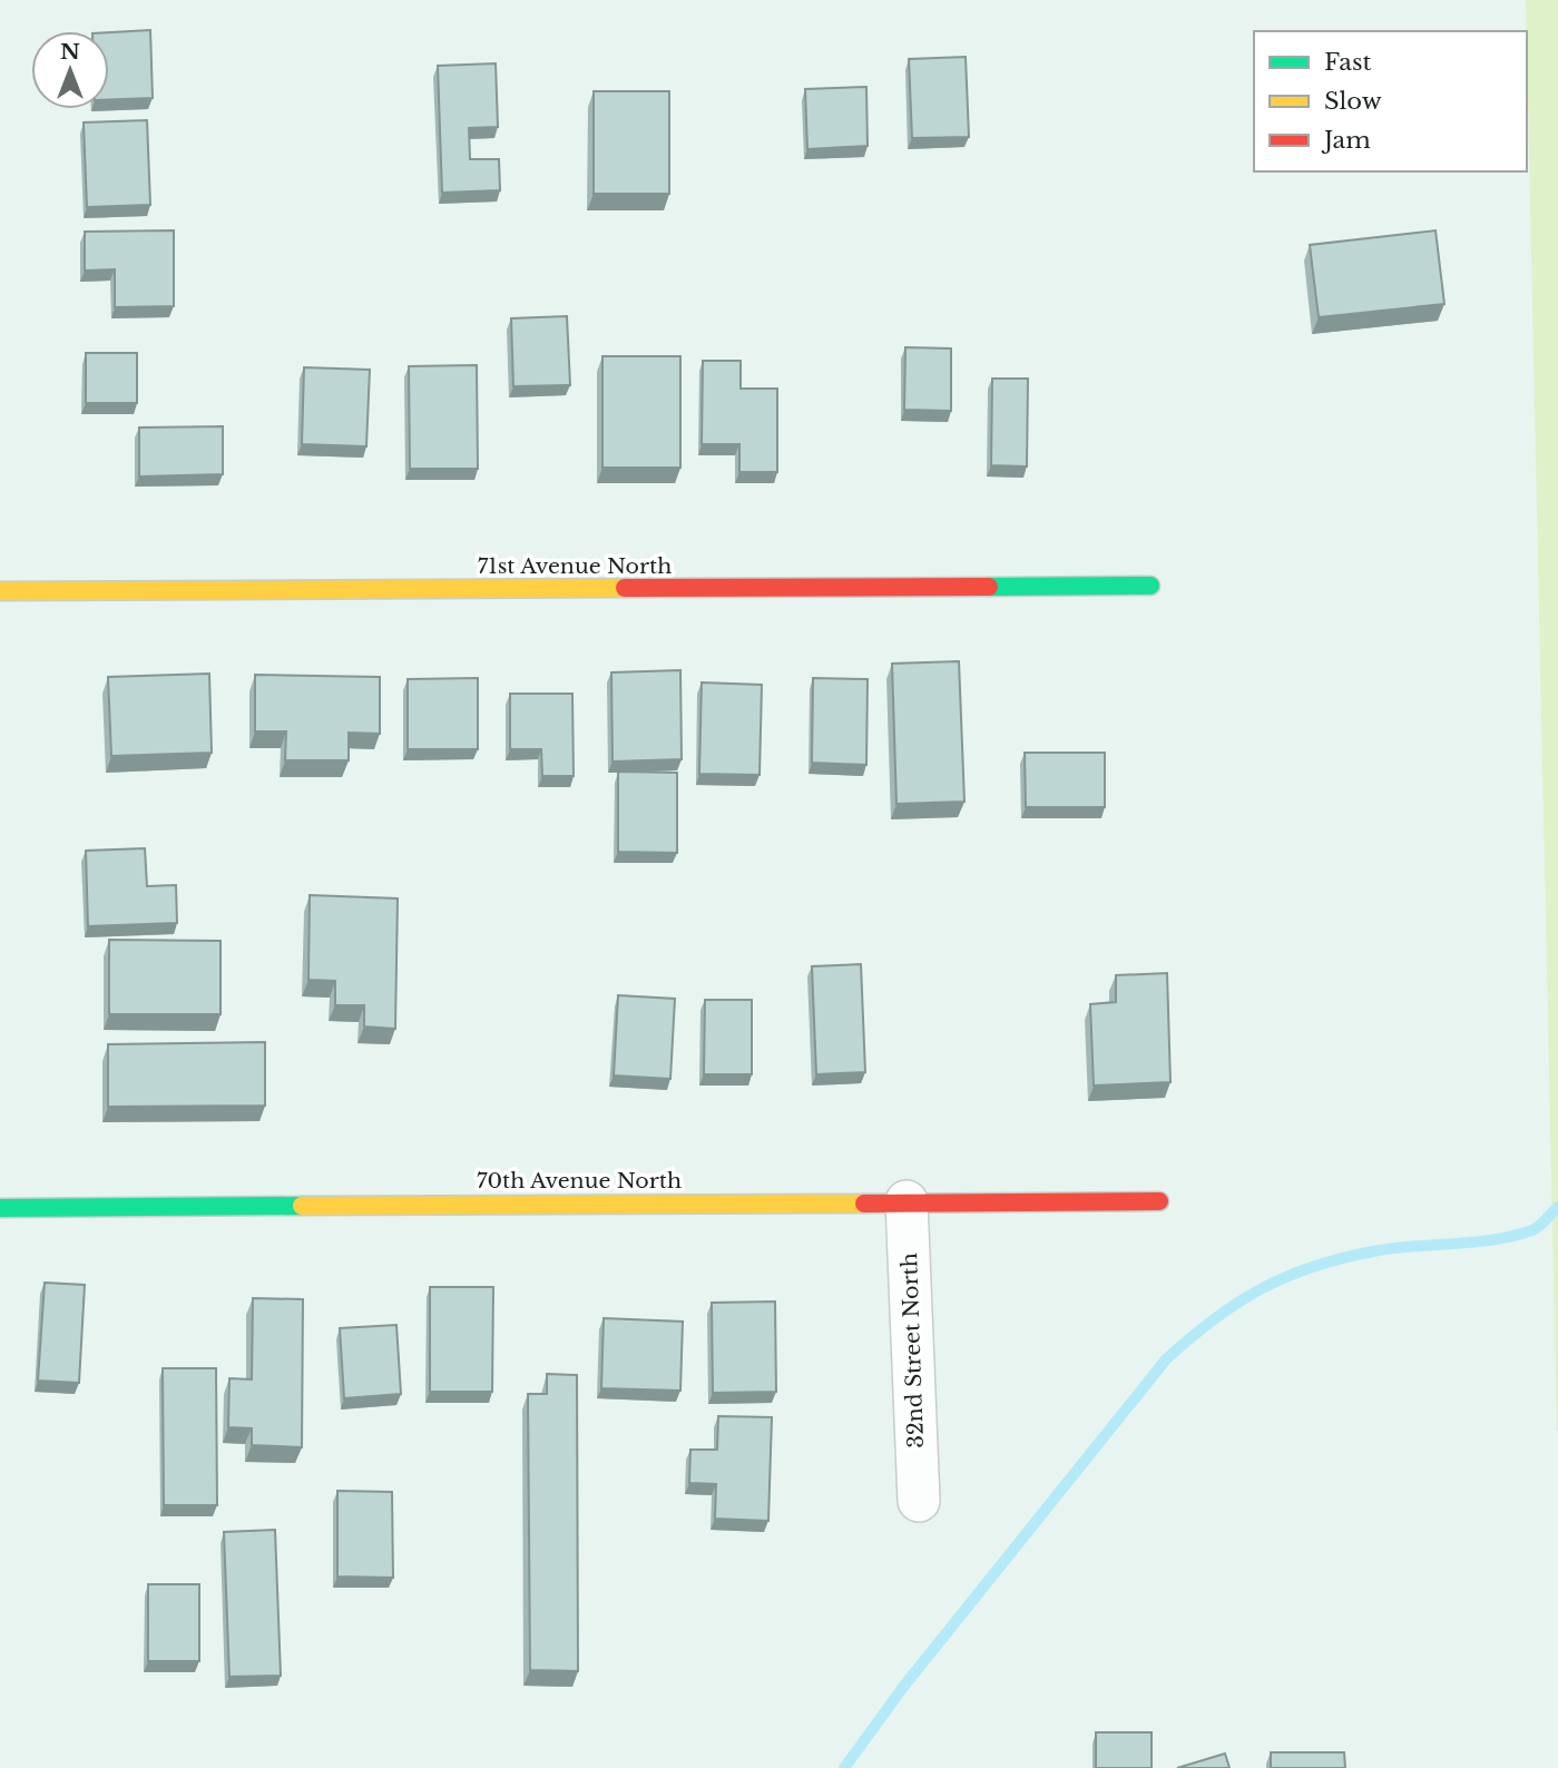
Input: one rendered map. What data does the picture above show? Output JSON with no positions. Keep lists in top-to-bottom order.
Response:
{
  "streets": {
    "street": ["71st Avenue North", "70th Avenue North", "32nd Street North"]
  },
  "crossings": [
    ["70th Avenue North", "32nd Street North"]
  ],
  "legend": ["Fast", "Slow", "Jam"],
  "north": "top"
}
